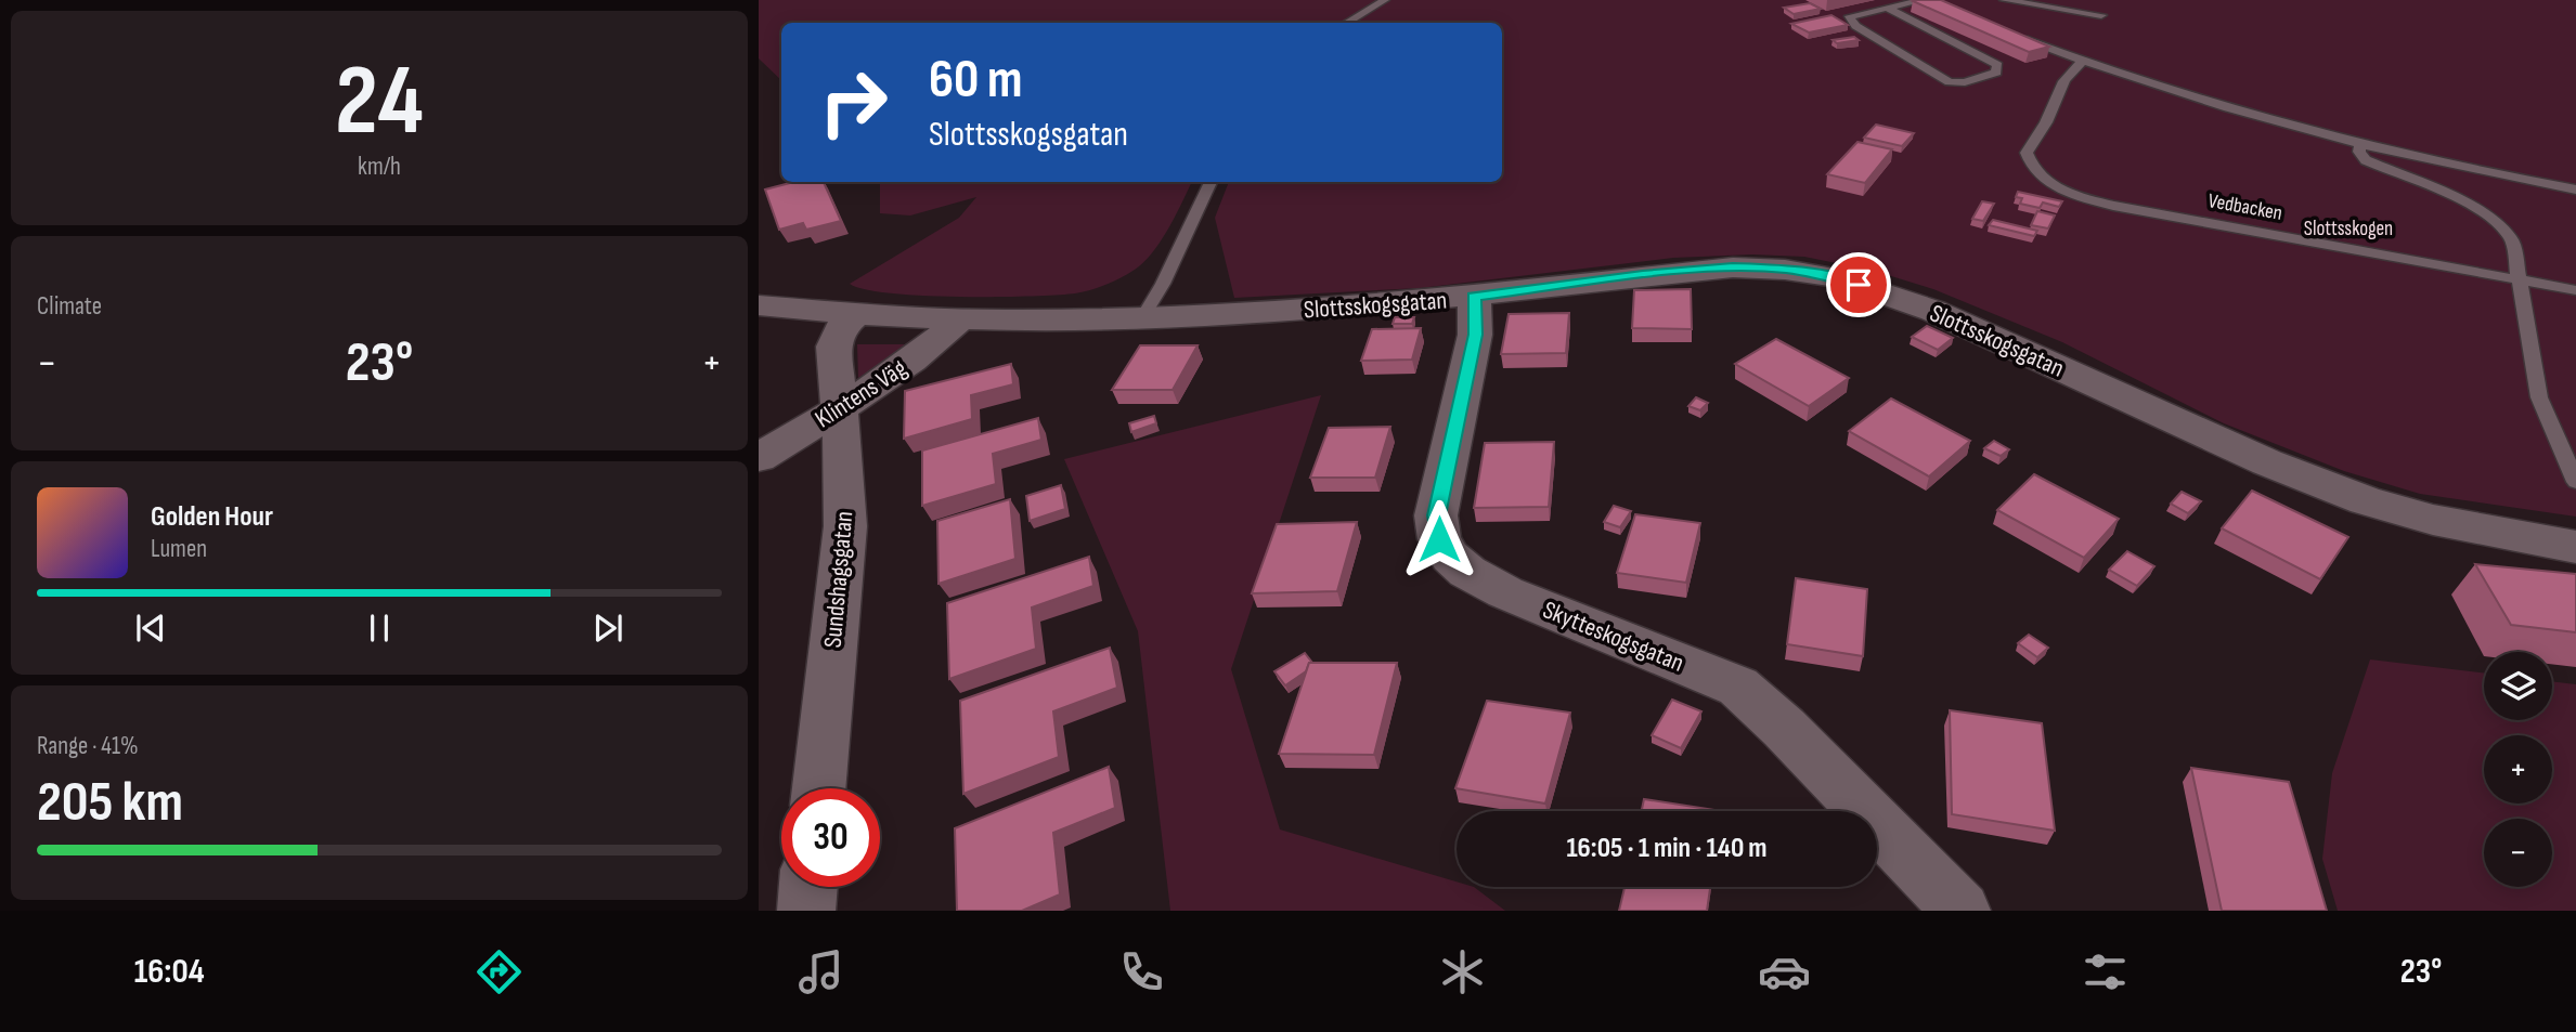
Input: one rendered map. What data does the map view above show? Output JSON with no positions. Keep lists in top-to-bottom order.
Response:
{
  "streets": {
    "street": [
      "Slottsskogsgatan",
      "Klintens Väg",
      "Sundshagsgatan",
      "Skytteskogsgatan"
    ],
    "lane": ["Vedbacken"]
  },
  "crossings": [
    ["Slottsskogsgatan", "Klintens Väg"],
    ["Slottsskogsgatan", "Sundshagsgatan"],
    ["Slottsskogsgatan", "Skytteskogsgatan"],
    ["Klintens Väg", "Sundshagsgatan"]
  ],
  "parks": ["Slottsskogen"],
  "page": {
    "tile": [
      ["24", "km/h"],
      "Climate",
      ["Range · 41%", "205 km"]
    ],
    "turn": ["60 m", "Slottsskogsgatan"],
    "heat": ["−", "23°", "+"],
    "song": ["Golden Hour", "Lumen"],
    "map_buttons": ["+", "−"],
    "limit": "30",
    "trip": "16:05 · 1 min · 140 m",
    "tabs": ["16:04", "23°"]
  }
}
